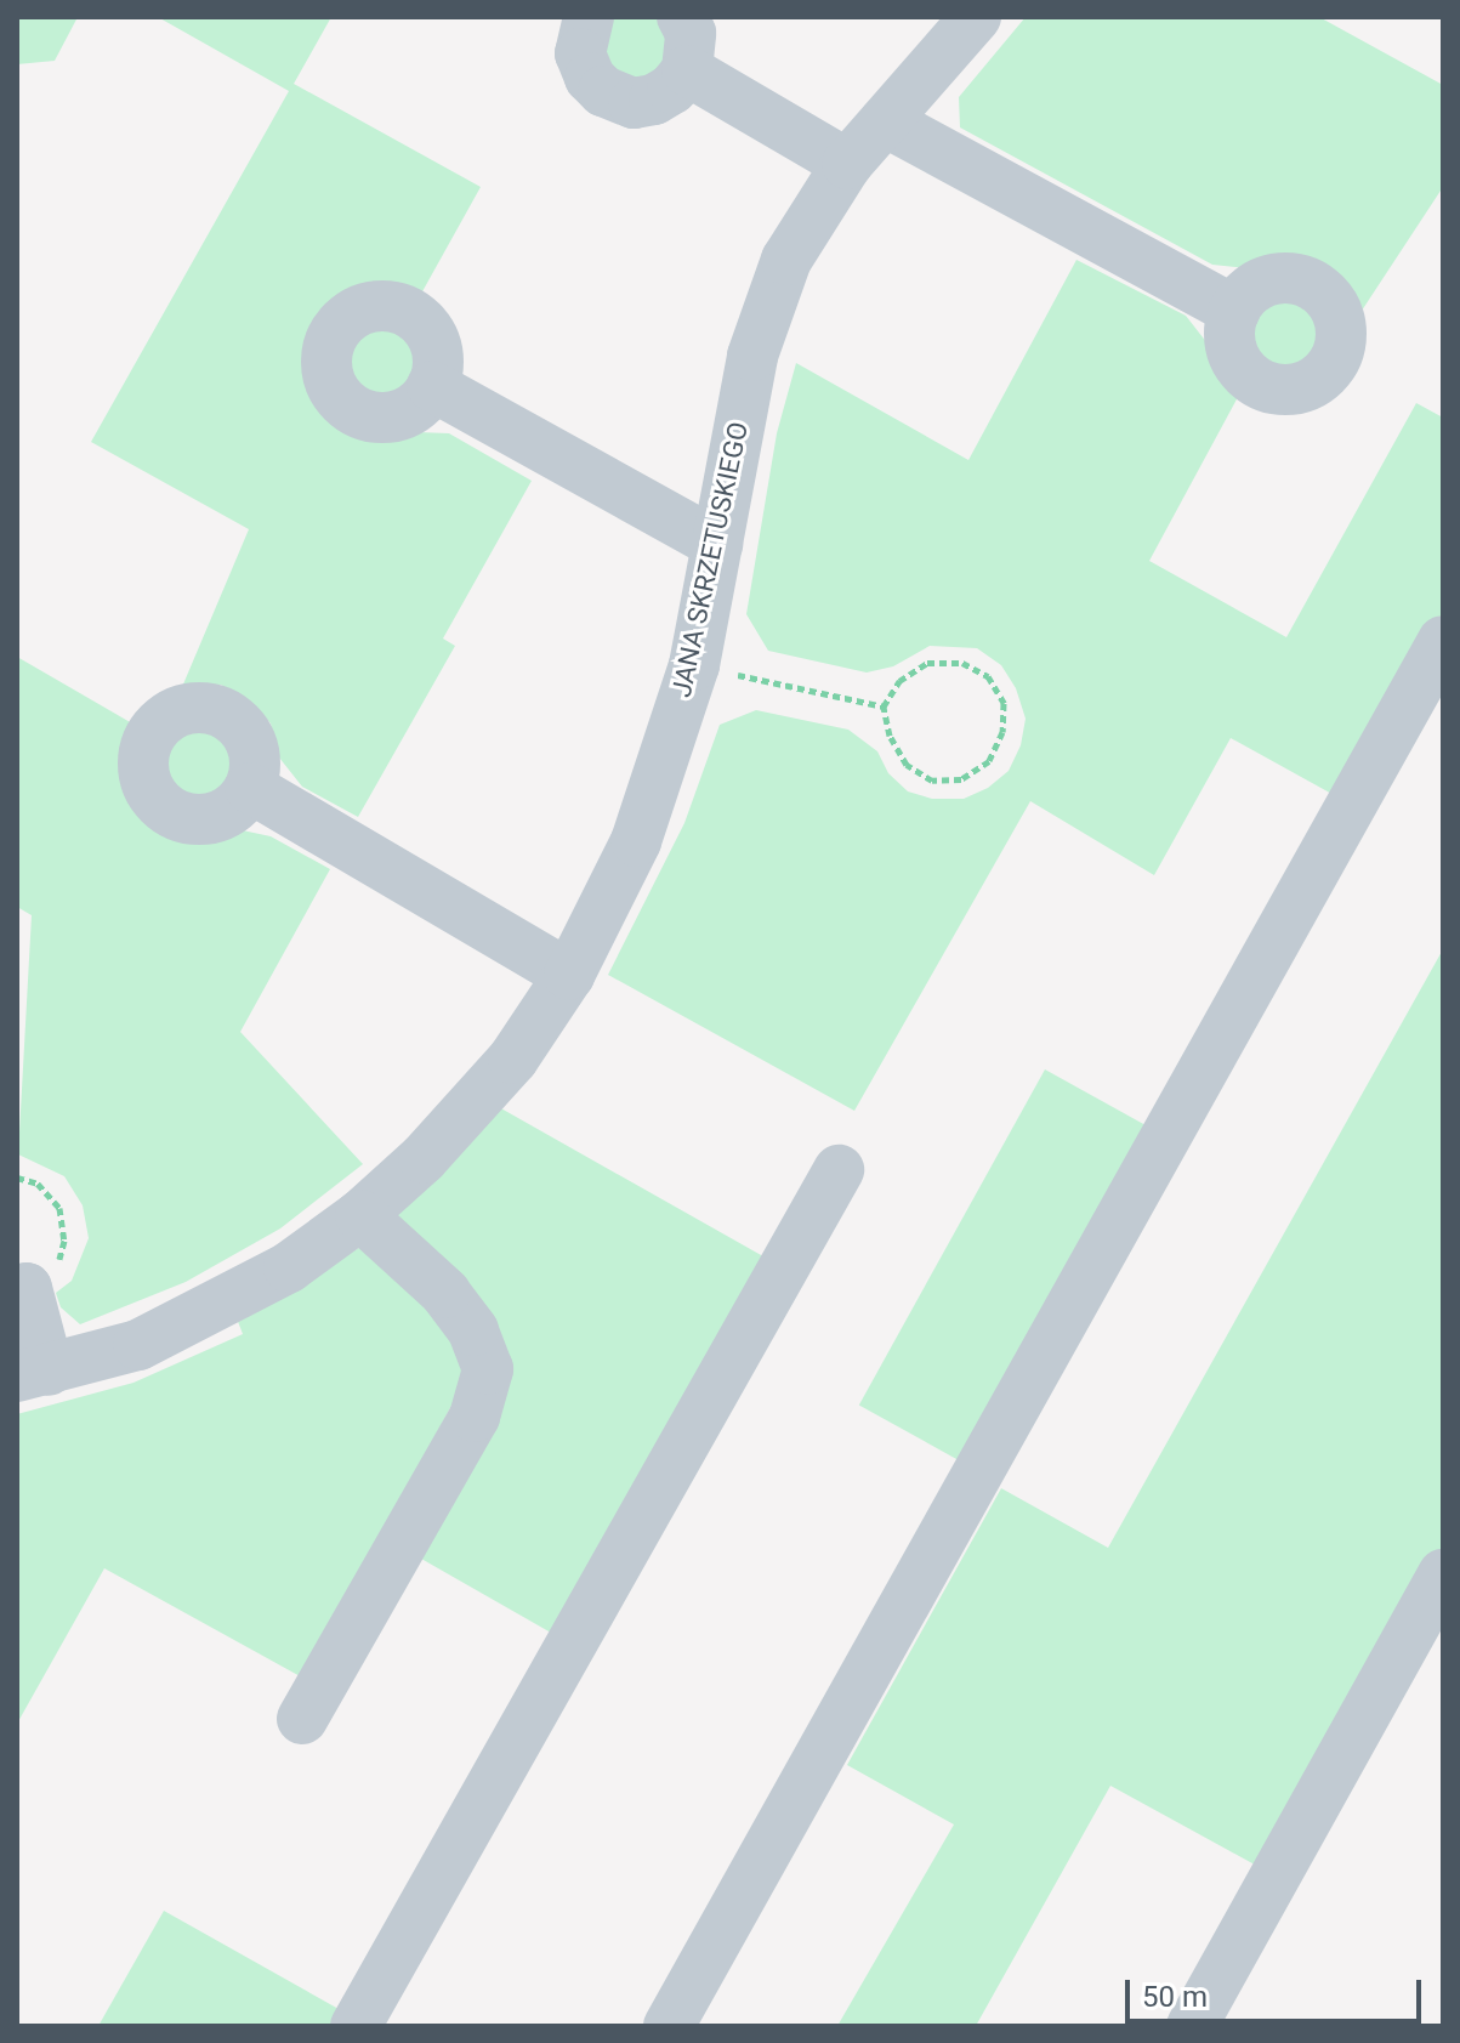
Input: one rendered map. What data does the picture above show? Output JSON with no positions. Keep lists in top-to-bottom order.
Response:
{
  "streets": {
    "street": ["JANA SKRZETUSKIEGO"]
  },
  "scale_bar": "50 m"
}
